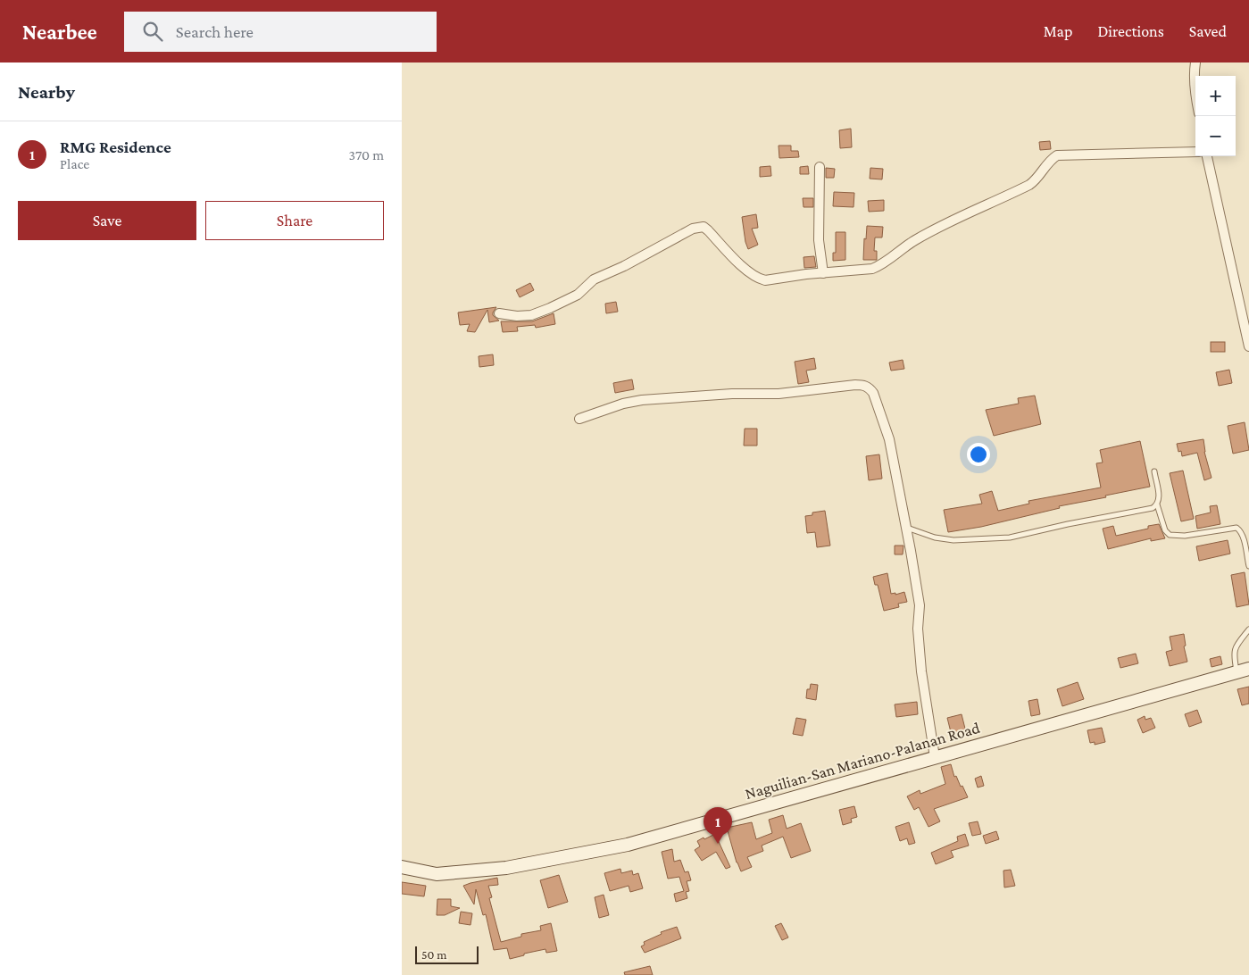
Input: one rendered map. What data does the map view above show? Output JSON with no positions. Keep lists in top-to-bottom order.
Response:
{
  "streets": {
    "main road": ["Naguilian-San Mariano-Palanan Road"]
  },
  "scale_bar": "50 m",
  "page": {
    "header": "Nearbee",
    "search": "Search here",
    "nav": ["Map", "Directions", "Saved"],
    "heading": "Nearby",
    "map_buttons": ["+", "−"],
    "list": [
      {
        "mark": "1",
        "name": "RMG Residence",
        "note": "Place",
        "value": "370 m"
      }
    ],
    "buttons": ["Save", "Share"],
    "pins": "1",
    "scale": "50 m"
  }
}
